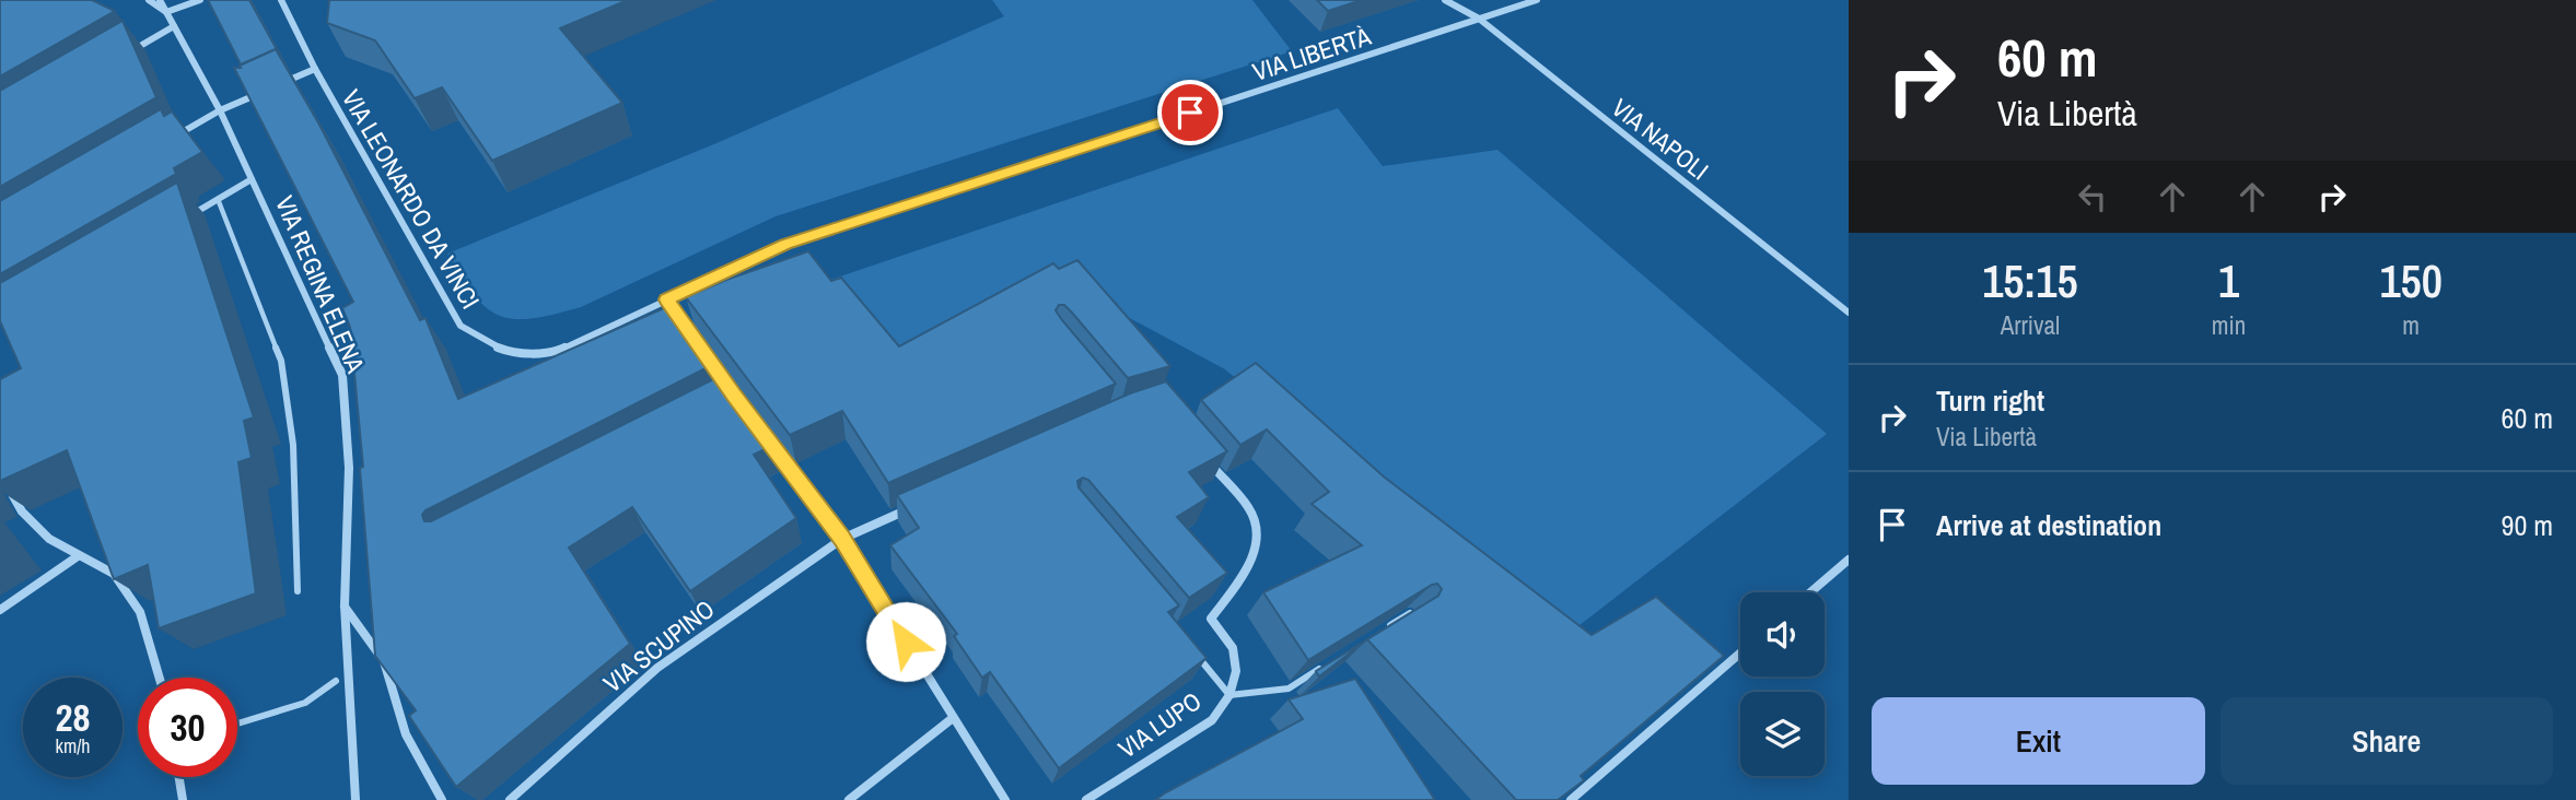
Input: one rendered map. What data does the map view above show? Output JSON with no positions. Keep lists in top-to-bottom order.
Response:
{
  "streets": {
    "street": [
      "VIA LIBERTÀ",
      "VIA NAPOLI",
      "VIA LEONARDO DA VINCI",
      "VIA REGINA ELENA",
      "VIA SCUPINO",
      "VIA LUPO"
    ]
  },
  "crossings": [
    ["VIA LIBERTÀ", "VIA NAPOLI"],
    ["VIA LIBERTÀ", "VIA LEONARDO DA VINCI"]
  ],
  "page": {
    "turn": ["60 m", "Via Libertà"],
    "eta": [
      "15:15",
      "Arrival",
      "1",
      "min",
      "150",
      "m"
    ],
    "list": [
      {
        "name": "Turn right",
        "note": "Via Libertà",
        "value": "60 m"
      },
      {
        "name": "Arrive at destination",
        "value": "90 m"
      }
    ],
    "speed": "28 km/h",
    "limit": "30",
    "buttons": ["Exit", "Share"]
  }
}
